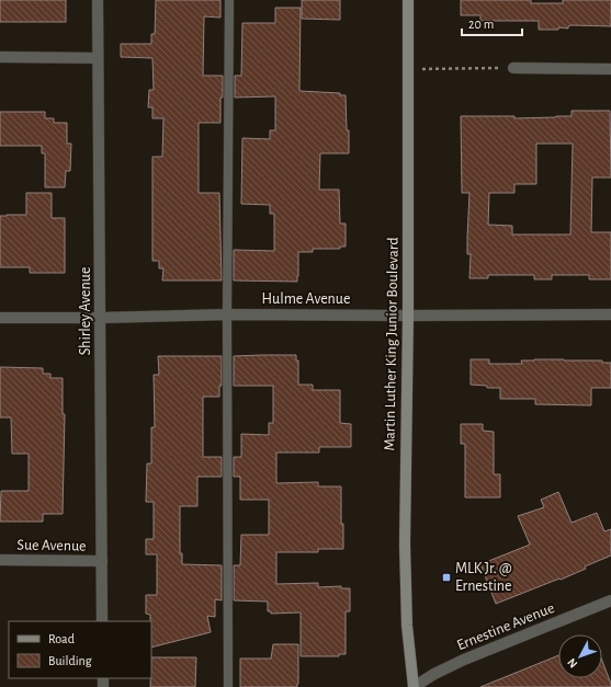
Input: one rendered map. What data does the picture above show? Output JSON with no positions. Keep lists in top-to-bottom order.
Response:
{
  "streets": {
    "main road": ["Martin Luther King Junior Boulevard"],
    "street": [
      "Hulme Avenue",
      "Shirley Avenue",
      "Sue Avenue",
      "Ernestine Avenue"
    ]
  },
  "crossings": [
    ["Hulme Avenue", "Shirley Avenue"],
    ["Hulme Avenue", "Martin Luther King Junior Boulevard"],
    ["Shirley Avenue", "Sue Avenue"],
    ["Martin Luther King Junior Boulevard", "Ernestine Avenue"]
  ],
  "places": {
    "transit": ["MLK Jr. @ Ernestine"]
  },
  "legend": ["Road", "Building"],
  "scale_bar": "20 m",
  "north": "bottom left"
}
